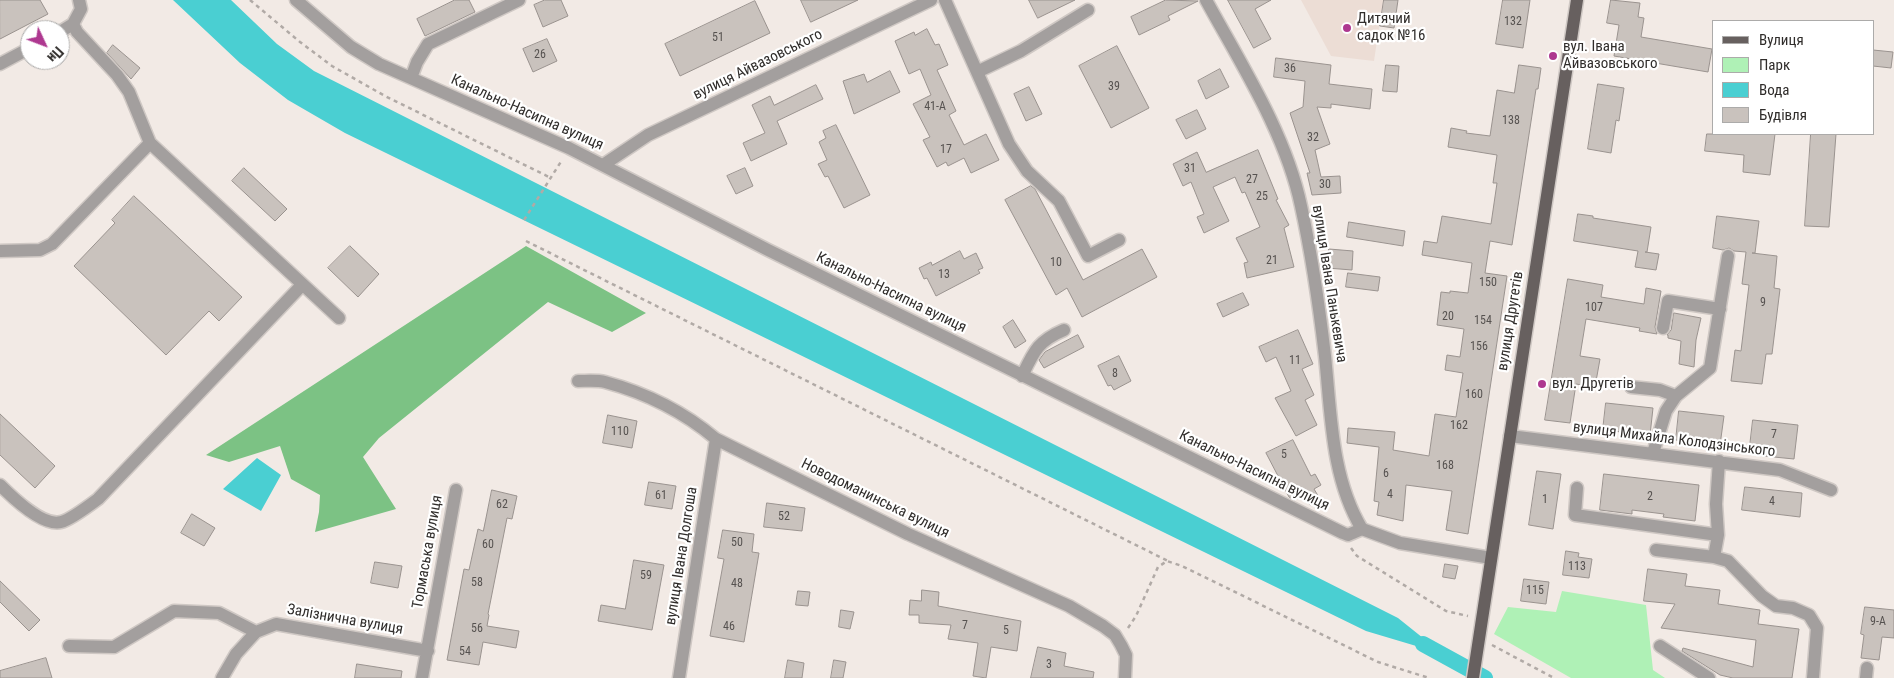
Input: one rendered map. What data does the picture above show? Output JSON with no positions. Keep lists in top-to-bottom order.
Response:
{
  "streets": {
    "main road": ["вулиця Другетів"],
    "street": [
      "вулиця Айвазовського",
      "Канально-Насипна вулиця",
      "вулиця Івана Панькевича",
      "вулиця Михайла Колодзінського",
      "Новодоманинська вулиця",
      "Тормаська вулиця",
      "вулиця Івана Долгоша",
      "Залізнична вулиця"
    ]
  },
  "crossings": [
    ["вулиця Айвазовського", "Канально-Насипна вулиця"],
    ["вулиця Другетів", "вулиця Михайла Колодзінського"],
    ["Новодоманинська вулиця", "вулиця Івана Долгоша"],
    ["Тормаська вулиця", "Залізнична вулиця"]
  ],
  "places": ["Дитячий садок №16", "вул. Івана Айвазовського", "вул. Другетів"],
  "house_numbers": [
    "132",
    "51",
    "26",
    "36",
    "39",
    "41-А",
    "138",
    "32",
    "17",
    "31",
    "27",
    "30",
    "25",
    "21",
    "10",
    "13",
    "150",
    "9",
    "107",
    "20",
    "154",
    "156",
    "11",
    "8",
    "160",
    "162",
    "110",
    "7",
    "5",
    "168",
    "6",
    "4",
    "61",
    "2",
    "1",
    "4",
    "62",
    "52",
    "50",
    "60",
    "113",
    "59",
    "58",
    "48",
    "115",
    "9-А",
    "7",
    "46",
    "56",
    "5",
    "54",
    "3"
  ],
  "legend": [
    "Вулиця",
    "Парк",
    "Вода",
    "Будівля"
  ],
  "north": "bottom right"
}
